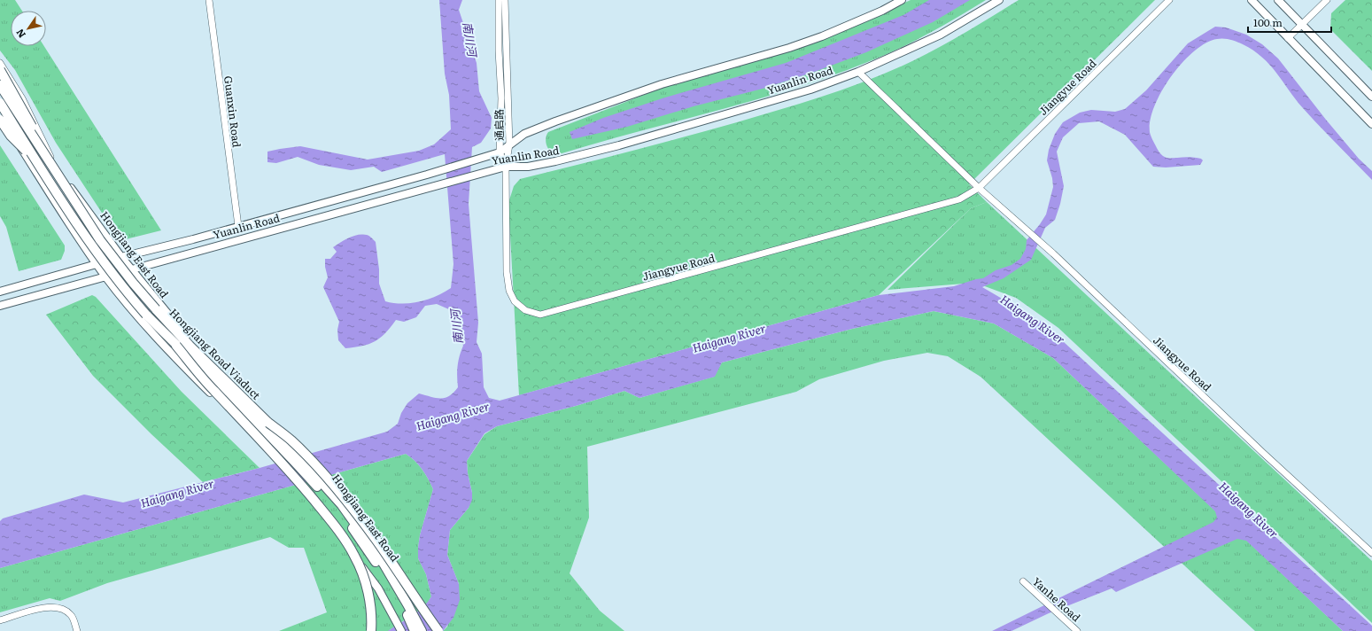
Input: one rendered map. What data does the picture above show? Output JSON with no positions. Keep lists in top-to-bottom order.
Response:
{
  "streets": {
    "highway": ["Hongjiang Road Viaduct"],
    "main road": ["Yuanlin Road", "Hongjiang East Road"],
    "street": [
      "Jiangyue Road",
      "Guanxin Road",
      "通启路",
      "Yanhe Road"
    ]
  },
  "crossings": [
    ["Yuanlin Road", "Jiangyue Road"],
    ["Yuanlin Road", "Guanxin Road"],
    ["Yuanlin Road", "通启路"],
    ["Yuanlin Road", "Hongjiang East Road"],
    ["Jiangyue Road", "通启路"]
  ],
  "water": ["南川河", "Haigang River"],
  "scale_bar": "100 m",
  "north": "bottom left"
}
